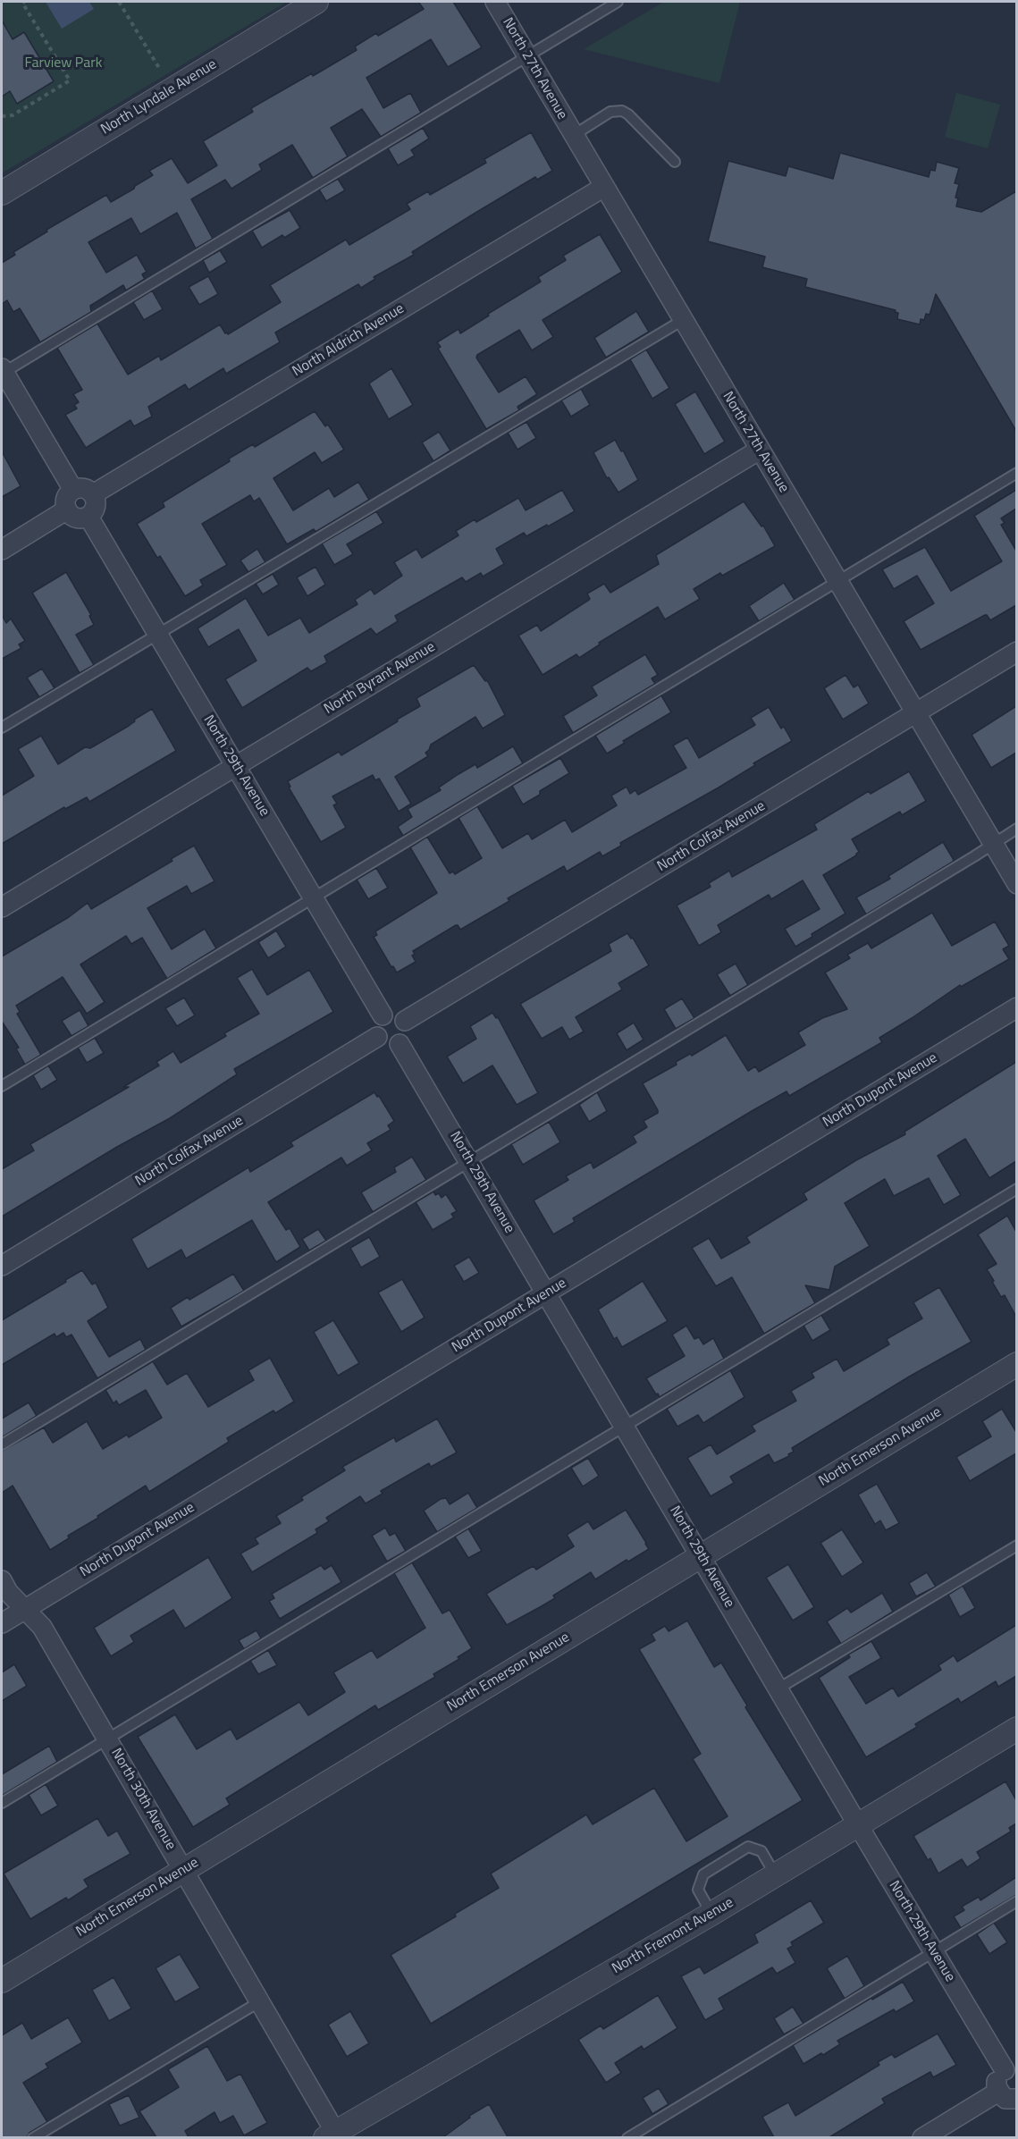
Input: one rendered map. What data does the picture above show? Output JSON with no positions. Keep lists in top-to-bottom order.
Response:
{
  "streets": {
    "street": [
      "North 27th Avenue",
      "North Lyndale Avenue",
      "North Aldrich Avenue",
      "North Byrant Avenue",
      "North 29th Avenue",
      "North Colfax Avenue",
      "North Dupont Avenue",
      "North Emerson Avenue",
      "North 30th Avenue",
      "North Fremont Avenue"
    ]
  },
  "crossings": [
    ["North 27th Avenue", "North Aldrich Avenue"],
    ["North 27th Avenue", "North Byrant Avenue"],
    ["North 27th Avenue", "North Colfax Avenue"],
    ["North Aldrich Avenue", "North 29th Avenue"],
    ["North Byrant Avenue", "North 29th Avenue"],
    ["North 29th Avenue", "North Colfax Avenue"],
    ["North 29th Avenue", "North Dupont Avenue"],
    ["North 29th Avenue", "North Emerson Avenue"],
    ["North 29th Avenue", "North Fremont Avenue"],
    ["North Dupont Avenue", "North 30th Avenue"],
    ["North Emerson Avenue", "North 30th Avenue"],
    ["North 30th Avenue", "North Fremont Avenue"]
  ],
  "parks": ["Farview Park"]
}
